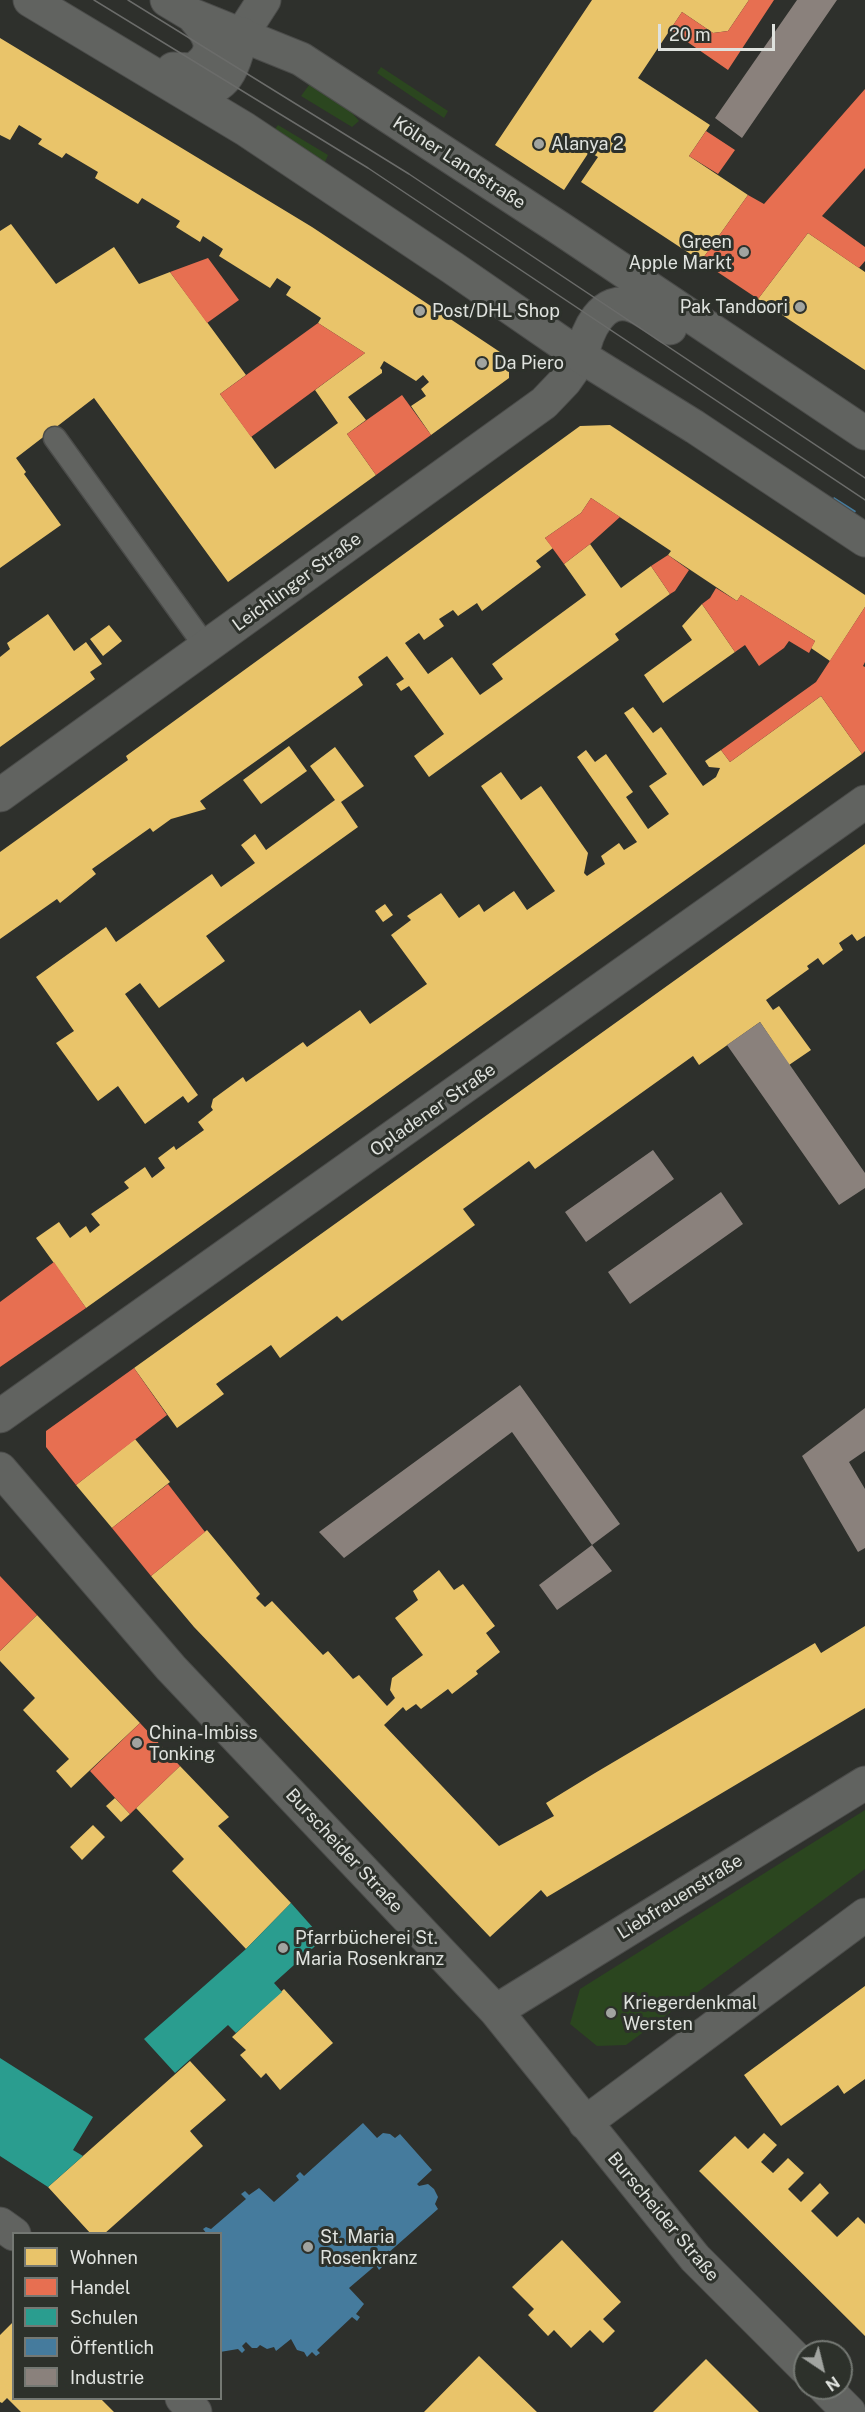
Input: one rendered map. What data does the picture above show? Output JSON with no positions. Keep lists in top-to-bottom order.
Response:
{
  "streets": {
    "street": [
      "Kölner Landstraße",
      "Leichlinger Straße",
      "Opladener Straße",
      "Burscheider Straße",
      "Liebfrauenstraße"
    ]
  },
  "crossings": [
    ["Burscheider Straße", "Liebfrauenstraße"]
  ],
  "places": [
    "Alanya 2",
    "Green Apple Markt",
    "Pak Tandoori",
    "Post/DHL Shop",
    "Da Piero",
    "China-Imbiss Tonking",
    "Pfarrbücherei St. Maria Rosenkranz",
    "Kriegerdenkmal Wersten",
    "St. Maria Rosenkranz"
  ],
  "legend": [
    "Wohnen",
    "Handel",
    "Schulen",
    "Öffentlich",
    "Industrie"
  ],
  "scale_bar": "20 m",
  "north": "bottom right"
}
